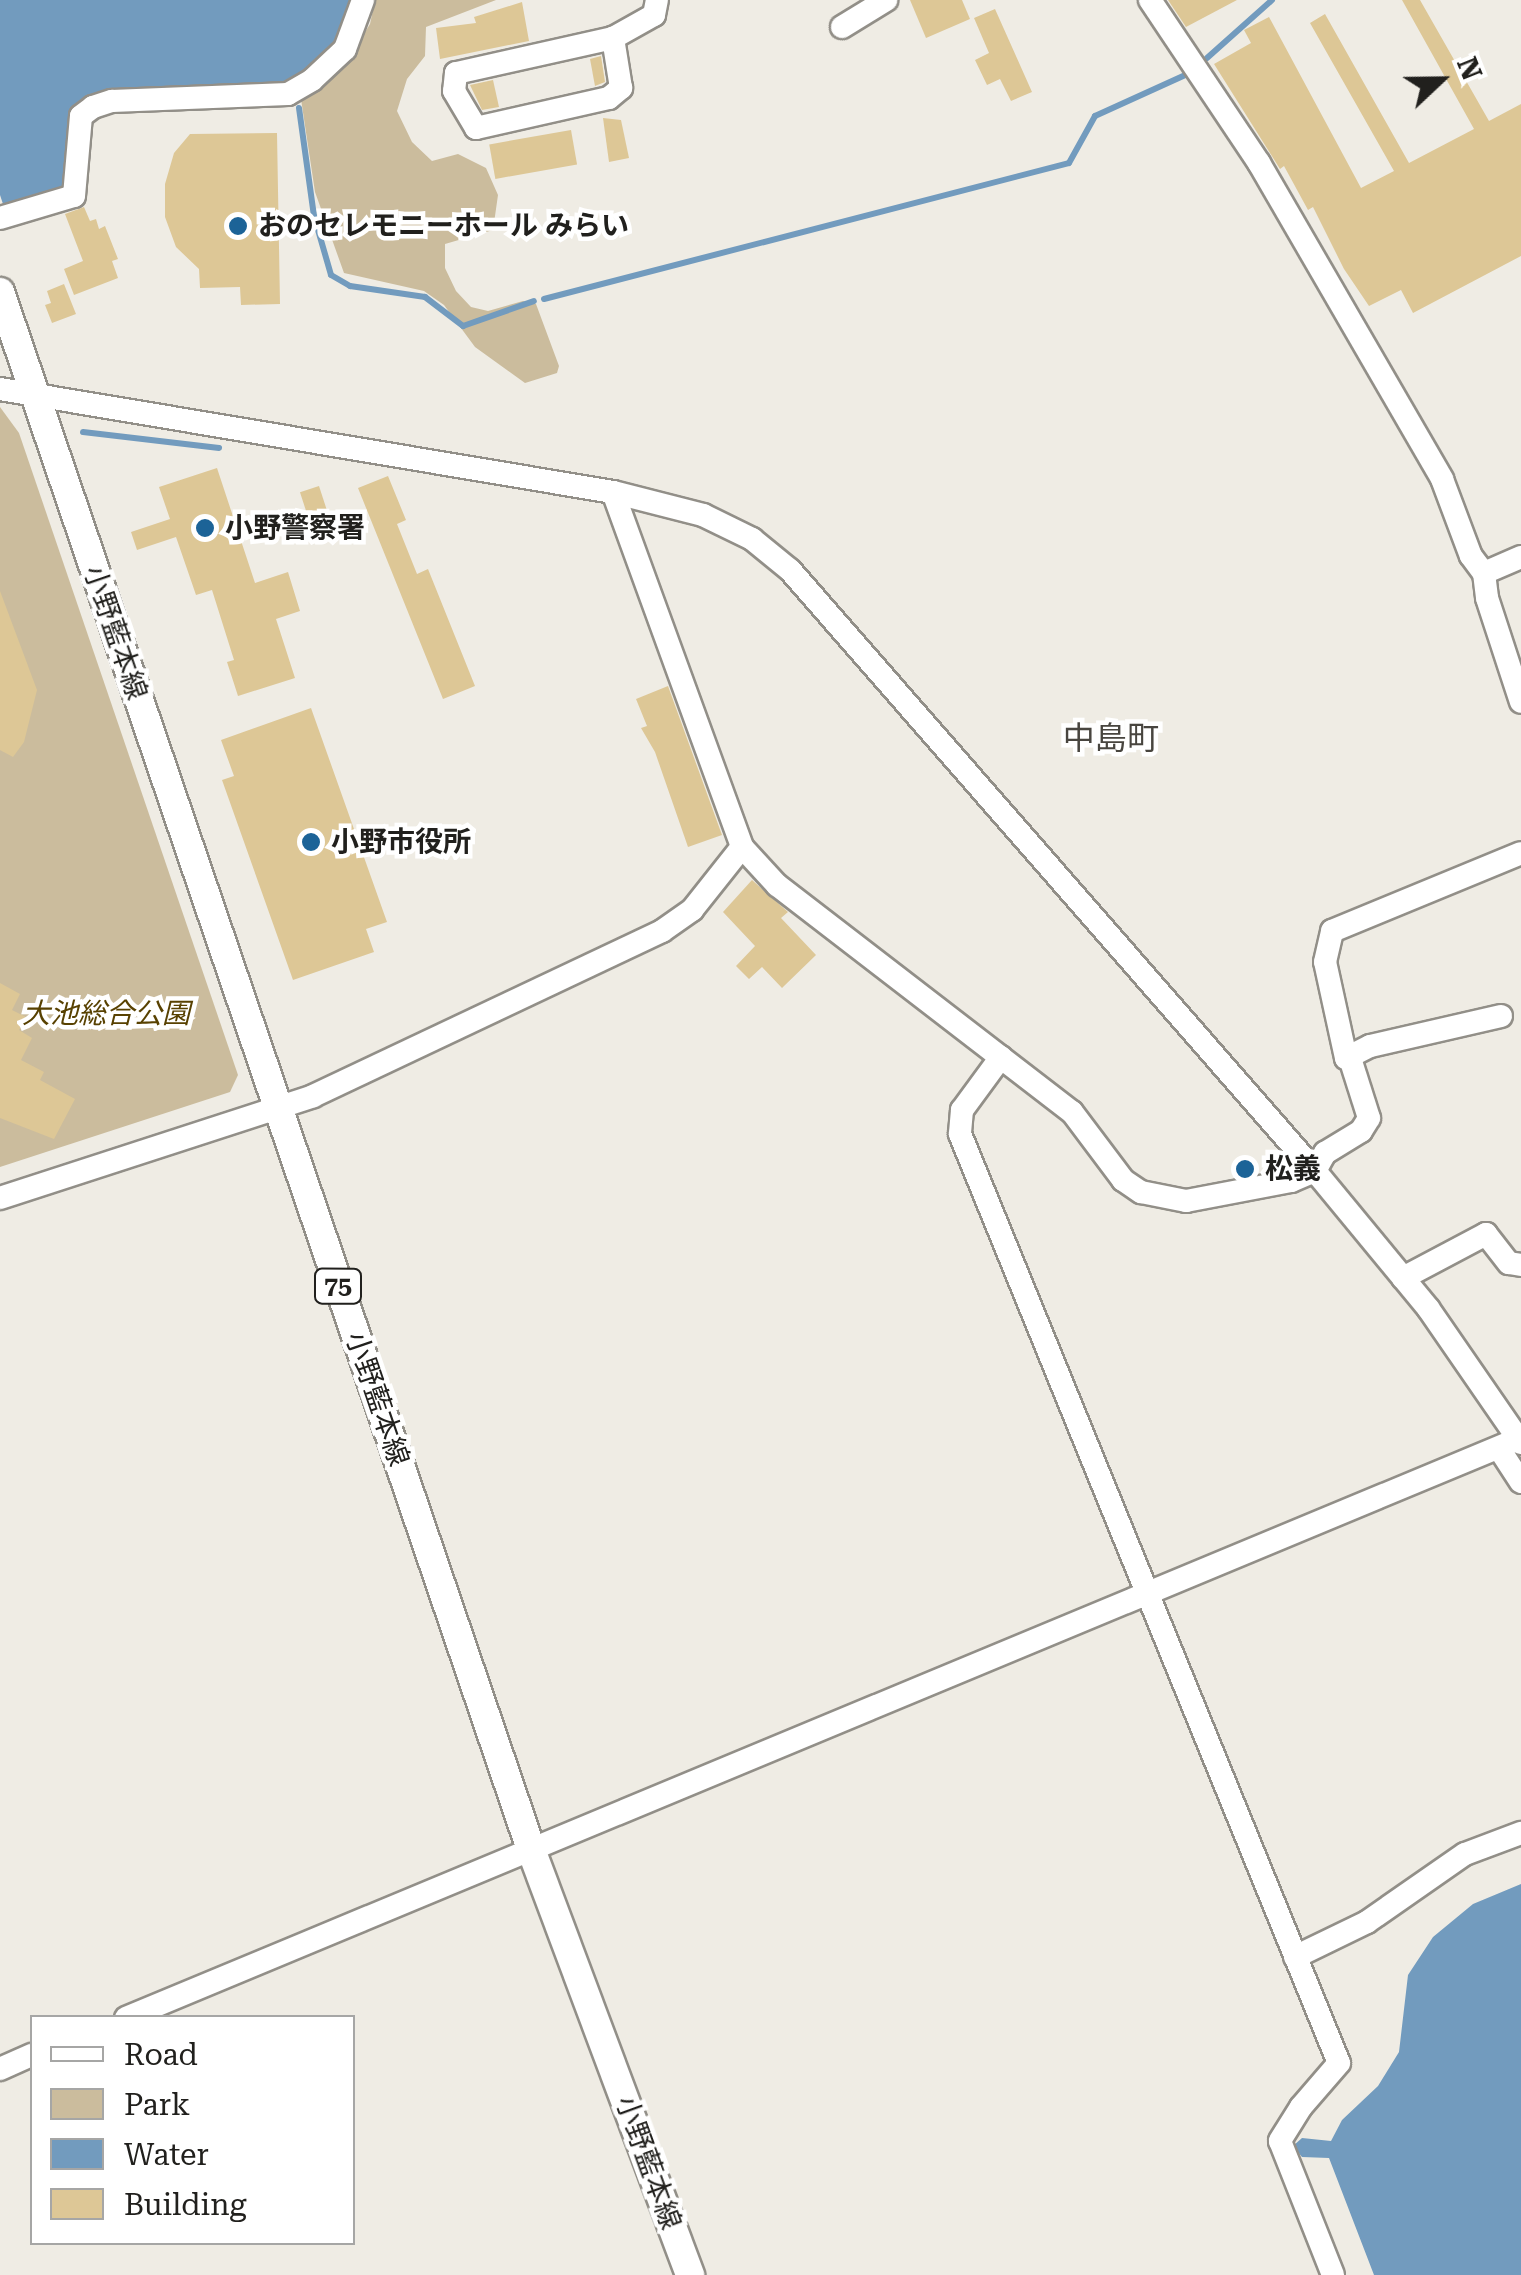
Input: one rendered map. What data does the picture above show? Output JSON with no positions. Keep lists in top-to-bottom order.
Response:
{
  "streets": {
    "main road": ["小野藍本線", "75"]
  },
  "districts": ["中島町"],
  "parks": ["大池総合公園"],
  "places": [
    "おのセレモニーホール みらい",
    "小野警察署",
    "小野市役所",
    "松義"
  ],
  "legend": [
    "Road",
    "Park",
    "Water",
    "Building"
  ],
  "north": "right"
}
